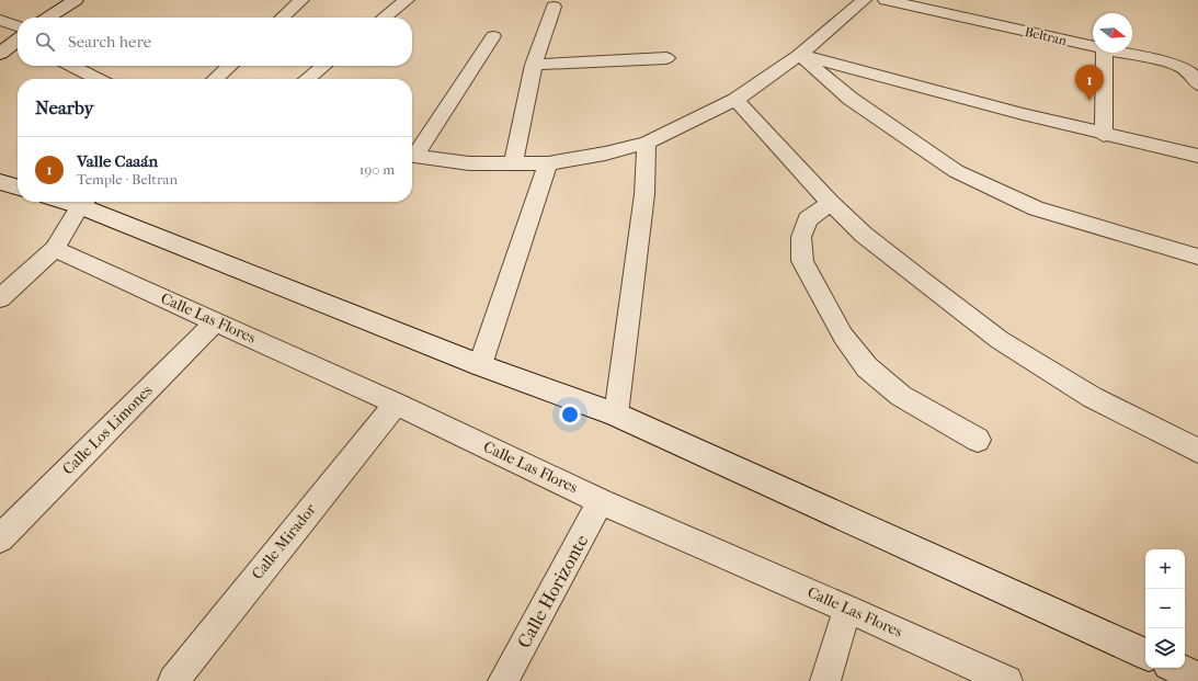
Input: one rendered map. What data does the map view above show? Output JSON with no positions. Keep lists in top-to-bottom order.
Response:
{
  "streets": {
    "street": [
      "Beltran",
      "Calle Las Flores",
      "Calle Los Limones",
      "Calle Mirador",
      "Calle Horizonte"
    ]
  },
  "crossings": [
    ["Calle Las Flores", "Calle Los Limones"],
    ["Calle Las Flores", "Calle Mirador"],
    ["Calle Las Flores", "Calle Horizonte"]
  ],
  "north": "right",
  "page": {
    "search": "Search here",
    "pins": "1",
    "heading": "Nearby",
    "list": [
      {
        "mark": "1",
        "name": "Valle Caaán",
        "note": "Temple · Beltran",
        "value": "190 m"
      }
    ],
    "map_buttons": ["+", "−"]
  }
}
